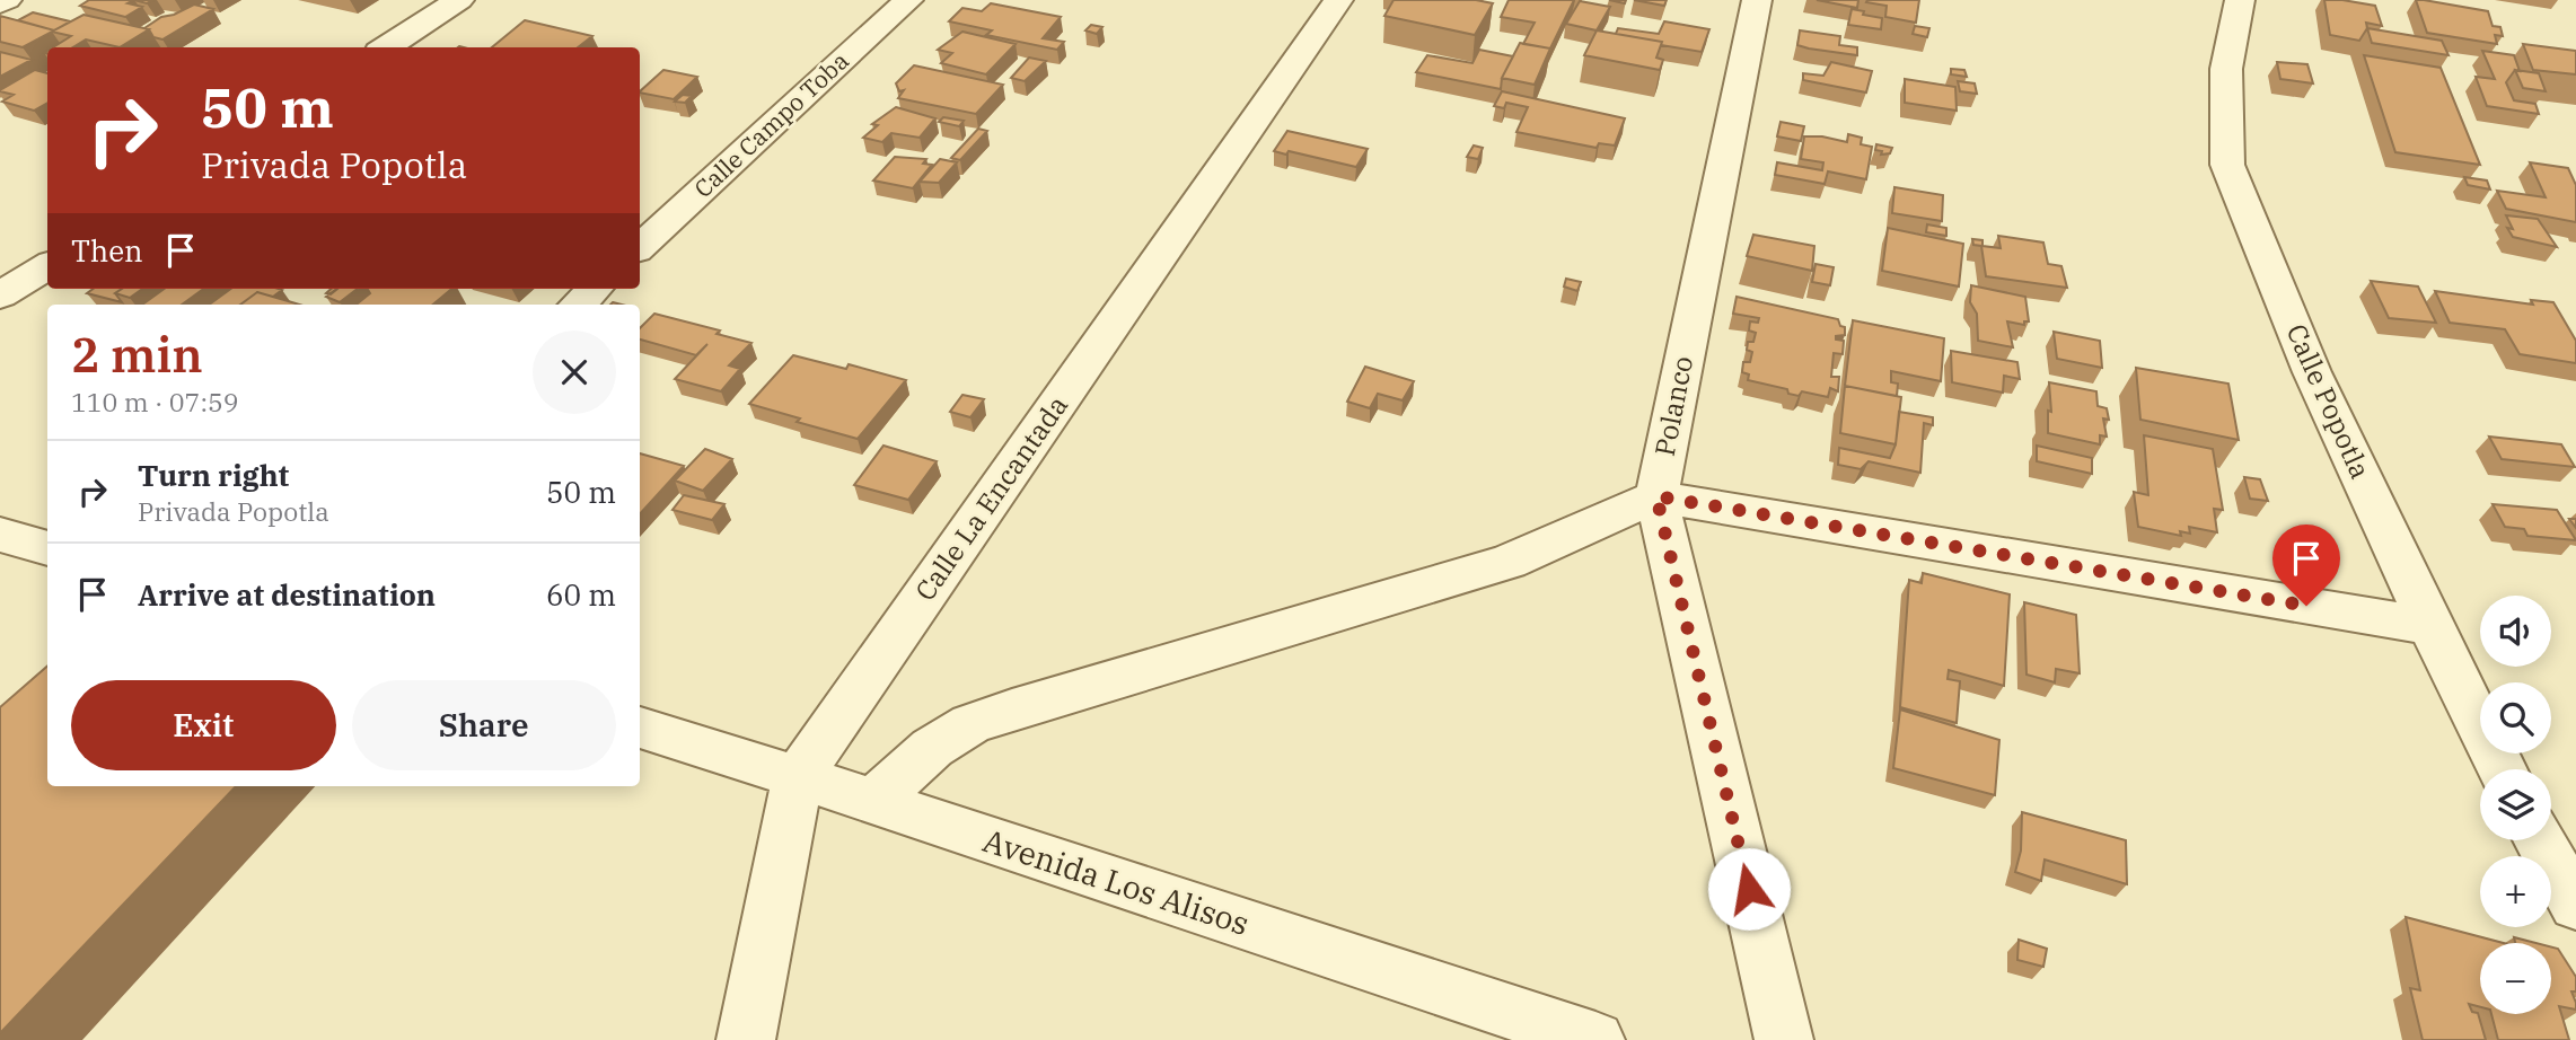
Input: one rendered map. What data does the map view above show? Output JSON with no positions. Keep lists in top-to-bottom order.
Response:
{
  "streets": {
    "street": [
      "Calle Campo Toba",
      "Calle Popotla",
      "Polanco",
      "Calle La Encantada",
      "Avenida Los Alisos"
    ]
  },
  "crossings": [
    ["Calle La Encantada", "Avenida Los Alisos"]
  ],
  "page": {
    "turn": ["50 m", "Privada Popotla"],
    "then": "Then",
    "heading": ["2 min", "110 m · 07:59"],
    "list": [
      {
        "name": "Turn right",
        "note": "Privada Popotla",
        "value": "50 m"
      },
      {
        "name": "Arrive at destination",
        "value": "60 m"
      }
    ],
    "map_buttons": ["+", "−"],
    "buttons": ["Exit", "Share"]
  }
}
